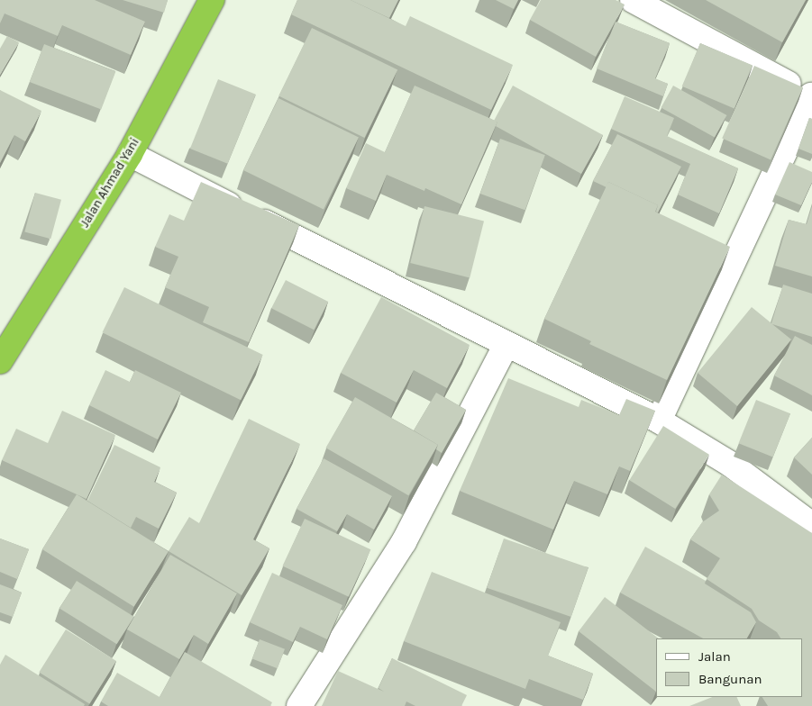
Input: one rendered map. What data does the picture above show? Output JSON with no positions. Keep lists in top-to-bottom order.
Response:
{
  "streets": {
    "highway": ["Jalan Ahmad Yani"]
  },
  "legend": ["Jalan", "Bangunan"]
}
